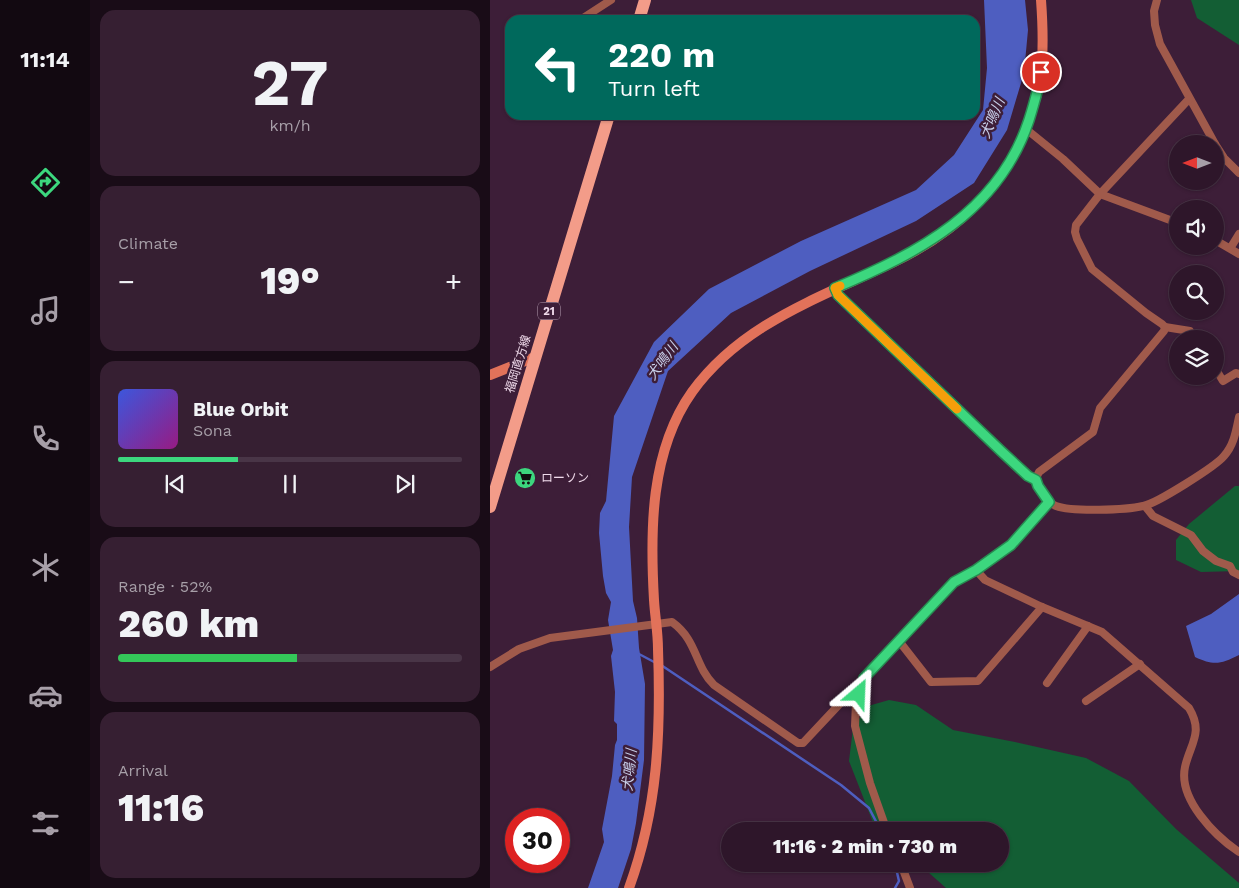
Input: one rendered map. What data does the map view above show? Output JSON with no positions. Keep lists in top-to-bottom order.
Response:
{
  "streets": {
    "main road": ["21", "福岡直方線"]
  },
  "water": ["犬鳴川"],
  "places": {
    "supermarket": ["ローソン"]
  },
  "north": "left",
  "page": {
    "tabs": "11:14",
    "tile": [
      ["27", "km/h"],
      "Climate",
      ["Range · 52%", "260 km"],
      ["Arrival", "11:16"]
    ],
    "turn": ["220 m", "Turn left"],
    "heat": ["−", "19°", "+"],
    "song": ["Blue Orbit", "Sona"],
    "limit": "30",
    "trip": "11:16 · 2 min · 730 m"
  }
}
